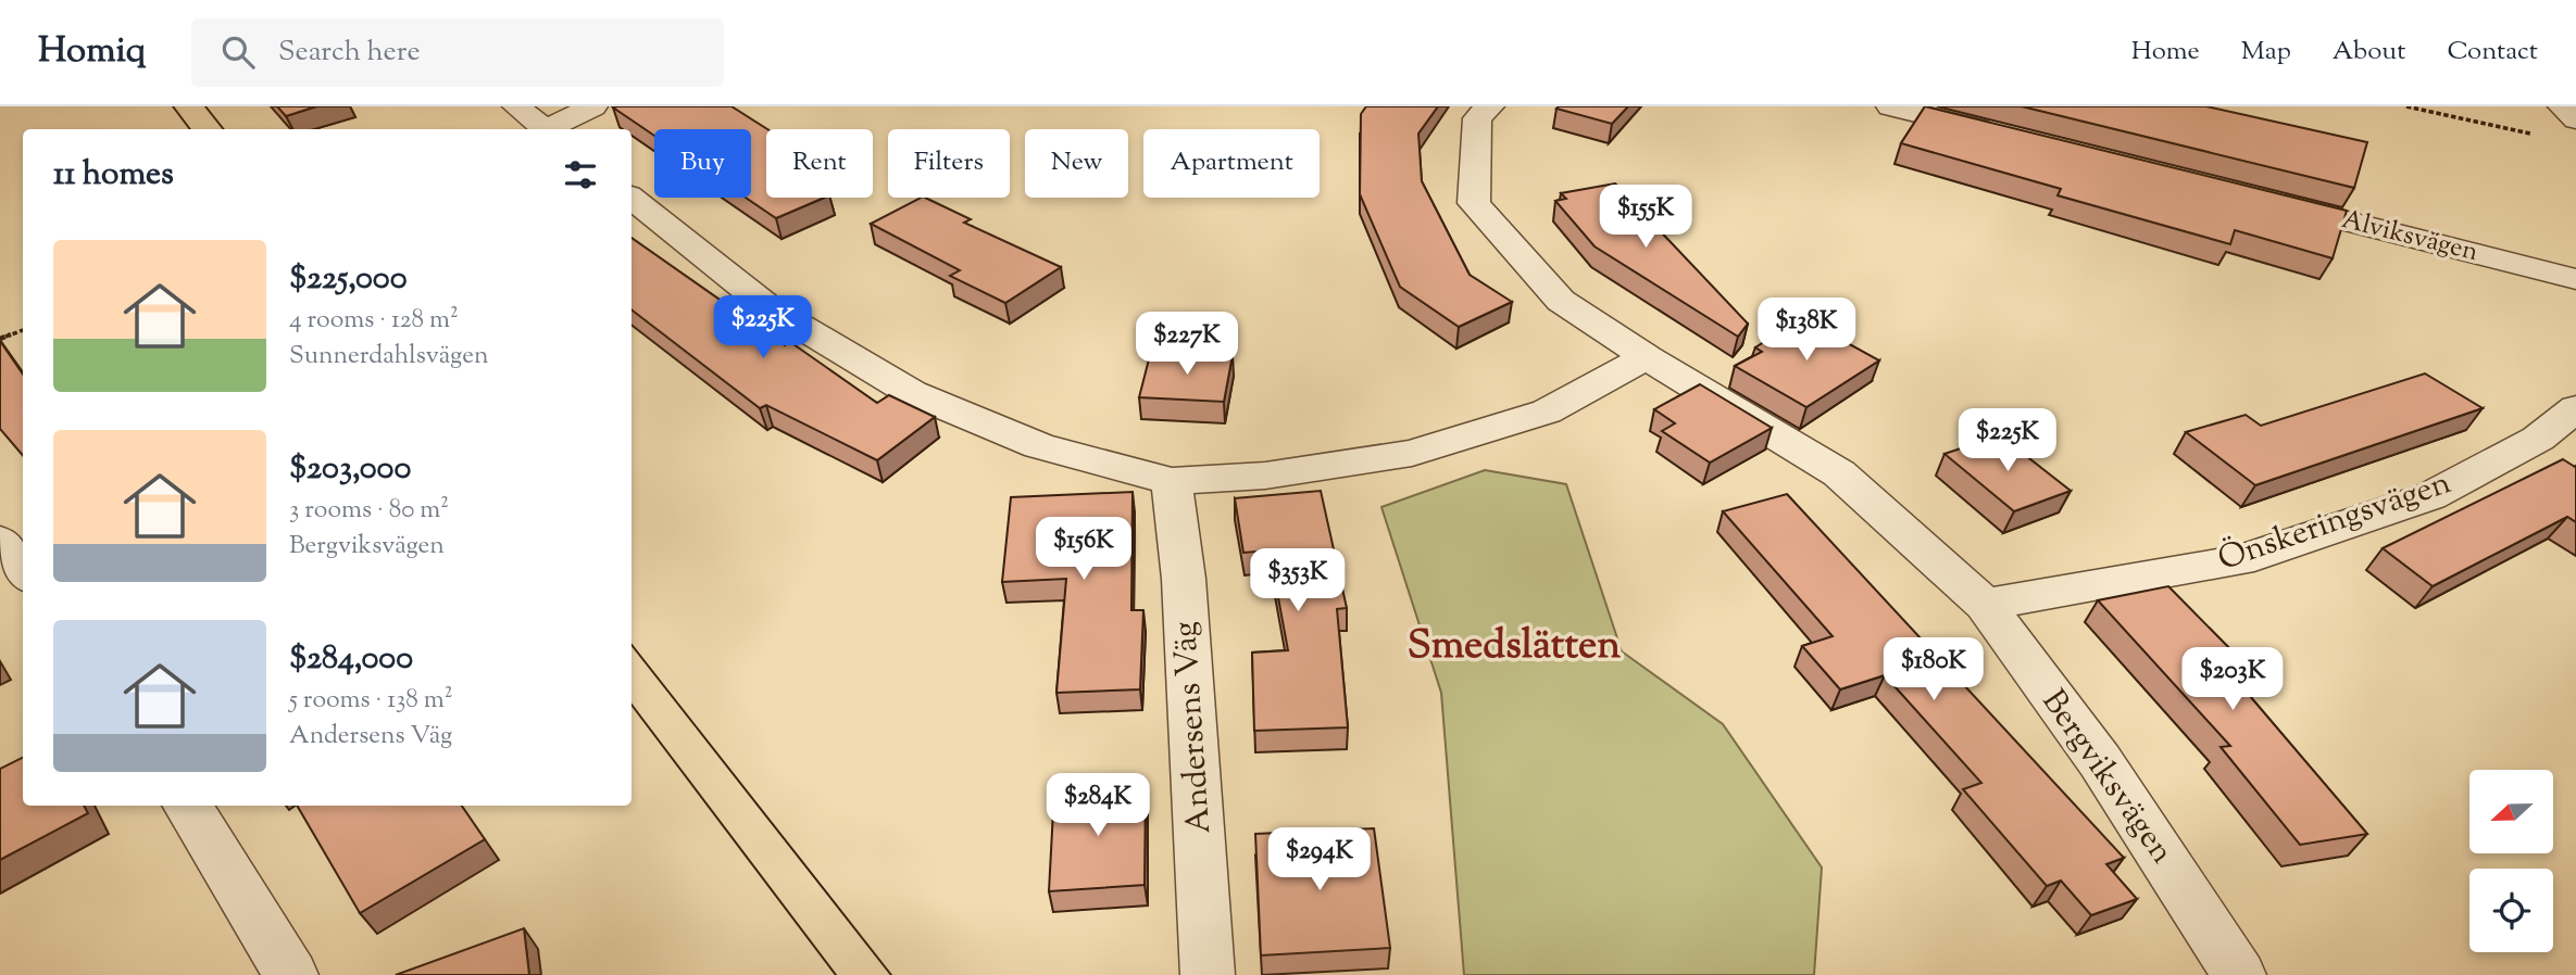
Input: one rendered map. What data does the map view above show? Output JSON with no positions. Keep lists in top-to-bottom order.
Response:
{
  "streets": {
    "street": [
      "Alviksvägen",
      "Önskeringsvägen",
      "Andersens Väg",
      "Bergviksvägen"
    ]
  },
  "crossings": [
    ["Önskeringsvägen", "Bergviksvägen"]
  ],
  "districts": ["Smedslätten"],
  "north": "left",
  "page": {
    "header": "Homiq",
    "search": "Search here",
    "nav": [
      "Home",
      "Map",
      "About",
      "Contact"
    ],
    "chip": [
      "Buy",
      "Rent",
      "Filters",
      "New",
      "Apartment"
    ],
    "heading": "11 homes",
    "price": [
      "$155K",
      "$225K",
      "$138K",
      "$227K",
      "$225K",
      "$156K",
      "$353K",
      "$180K",
      "$203K",
      "$284K",
      "$294K"
    ],
    "list": [
      {
        "name": "$225,000",
        "note": "4 rooms · 128 m² · Sunnerdahlsvägen"
      },
      {
        "name": "$203,000",
        "note": "3 rooms · 80 m² · Bergviksvägen"
      },
      {
        "name": "$284,000",
        "note": "5 rooms · 138 m² · Andersens Väg"
      }
    ]
  }
}
